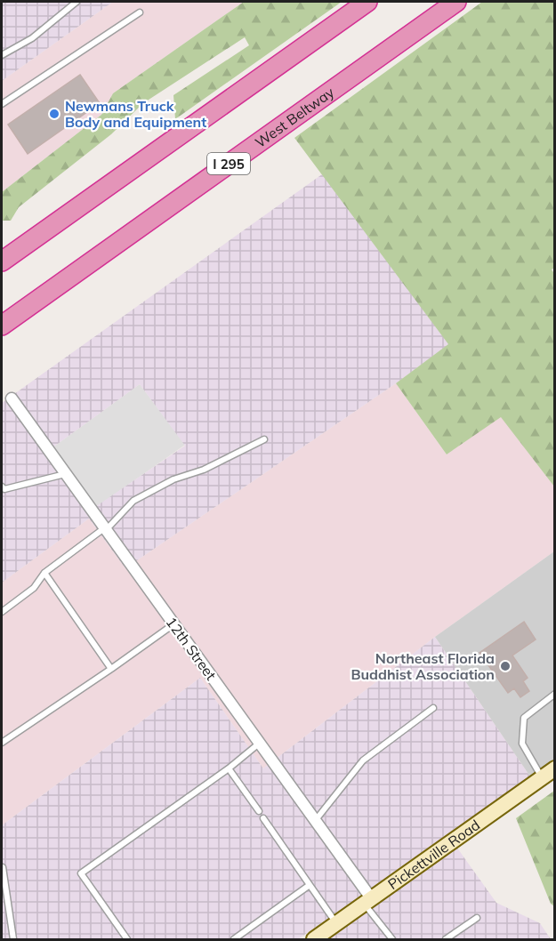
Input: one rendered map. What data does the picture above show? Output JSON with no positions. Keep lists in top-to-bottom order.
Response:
{
  "streets": {
    "highway": ["West Beltway", "I 295"],
    "street": ["12th Street", "Pickettville Road"]
  },
  "crossings": [
    ["12th Street", "Pickettville Road"]
  ],
  "places": ["Newmans Truck Body and Equipment", "Northeast Florida Buddhist Association"]
}
